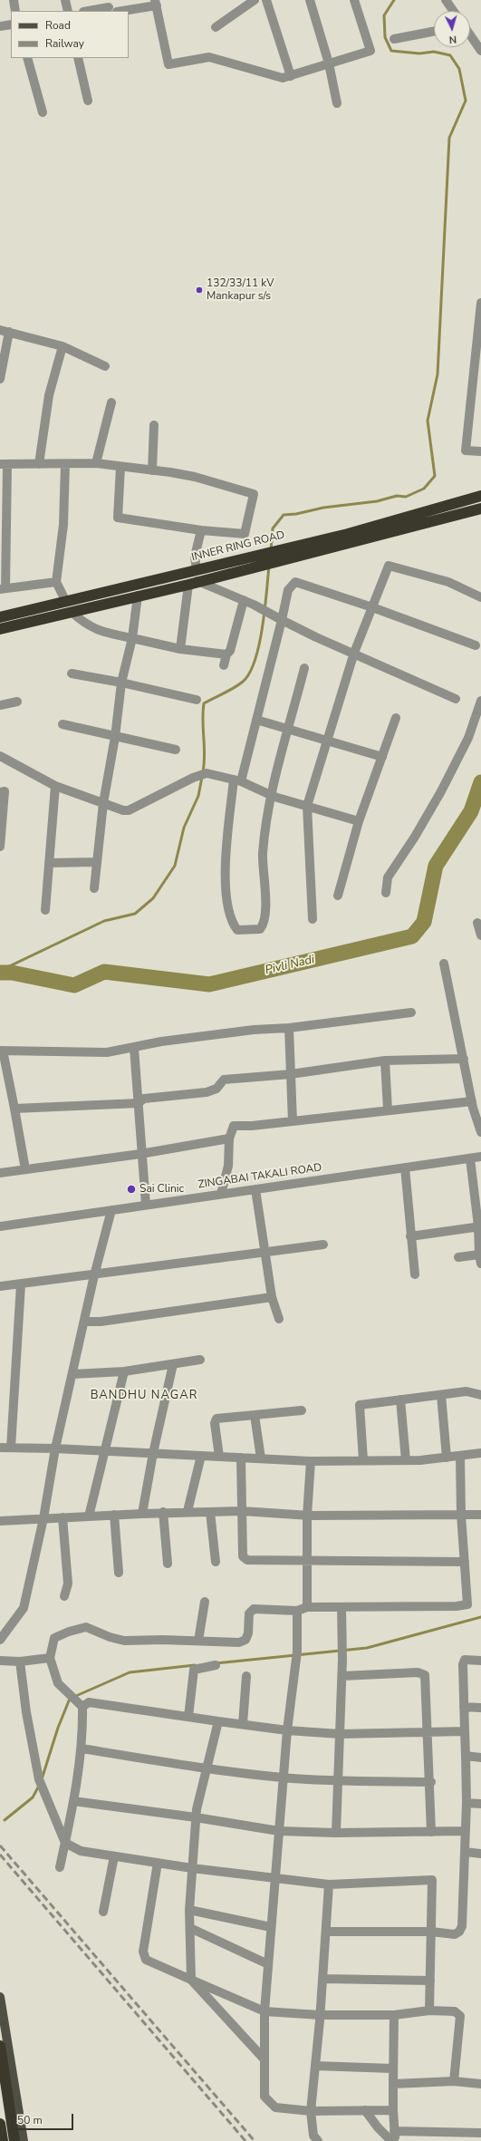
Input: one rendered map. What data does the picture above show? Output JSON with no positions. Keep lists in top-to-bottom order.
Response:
{
  "streets": {
    "highway": ["INNER RING ROAD"],
    "street": ["ZINGABAI TAKALI ROAD"]
  },
  "districts": ["BANDHU NAGAR"],
  "water": ["Pivli Nadi"],
  "places": ["132/33/11 kV Mankapur s/s", "Sai Clinic"],
  "legend": ["Road", "Railway"],
  "scale_bar": "50 m",
  "north": "bottom"
}
